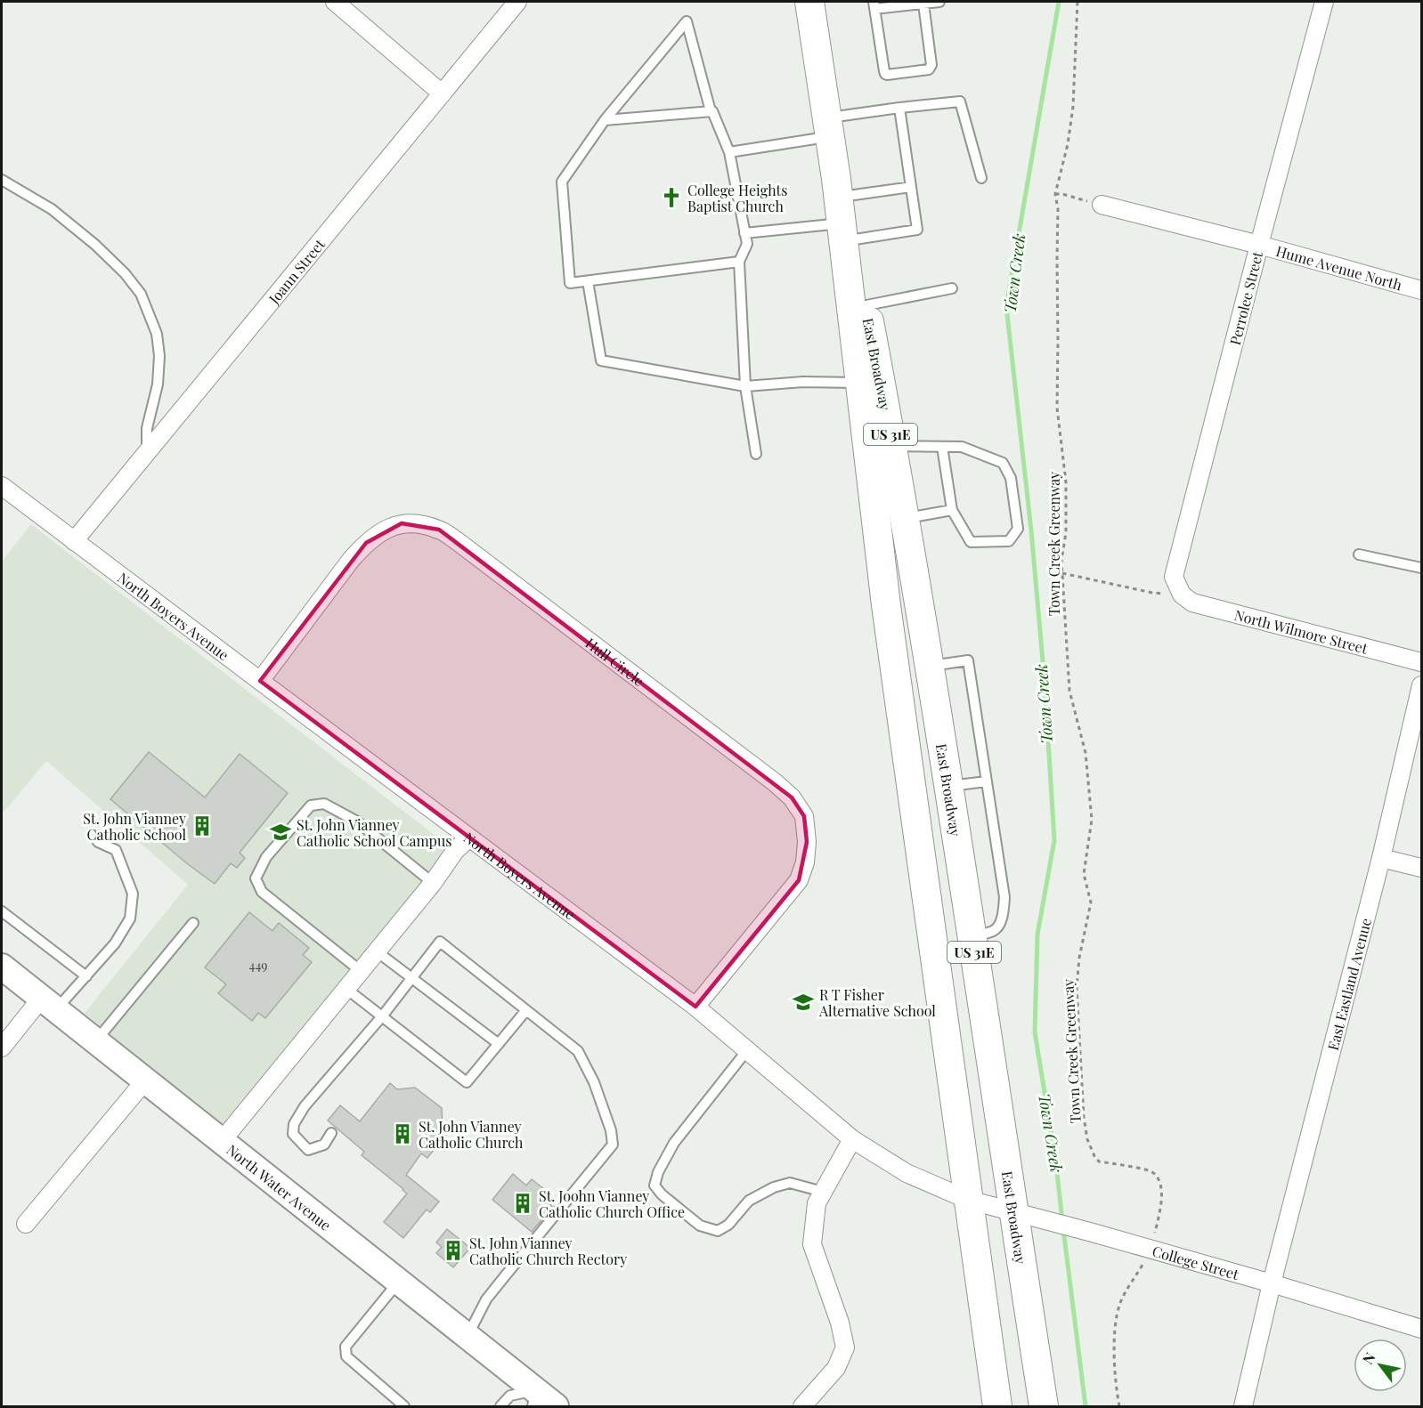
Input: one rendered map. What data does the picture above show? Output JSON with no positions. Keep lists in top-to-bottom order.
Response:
{
  "streets": {
    "main road": ["East Broadway", "US 31E", "North Water Avenue"],
    "street": [
      "Hume Avenue North",
      "Joann Street",
      "Perrolee Street",
      "North Boyers Avenue",
      "North Wilmore Street",
      "Hull Circle",
      "East Eastland Avenue",
      "College Street"
    ],
    "path": ["Town Creek Greenway"]
  },
  "crossings": [
    ["Hume Avenue North", "Perrolee Street"],
    ["Joann Street", "North Boyers Avenue"],
    ["Perrolee Street", "North Wilmore Street"],
    ["East Broadway", "North Boyers Avenue"],
    ["East Broadway", "College Street"],
    ["Town Creek Greenway", "College Street"],
    ["North Boyers Avenue", "Hull Circle"],
    ["North Boyers Avenue", "College Street"],
    ["East Eastland Avenue", "College Street"]
  ],
  "water": ["Town Creek"],
  "places": {
    "church": ["College Heights Baptist Church"],
    "building": [
      "St. John Vianney Catholic School",
      "St. John Vianney Catholic Church",
      "St. Joohn Vianney Catholic Church Office",
      "St. John Vianney Catholic Church Rectory"
    ],
    "school or university": ["St. John Vianney Catholic School Campus", "R T Fisher Alternative School"]
  },
  "house_numbers": ["449"],
  "north": "top left"
}
